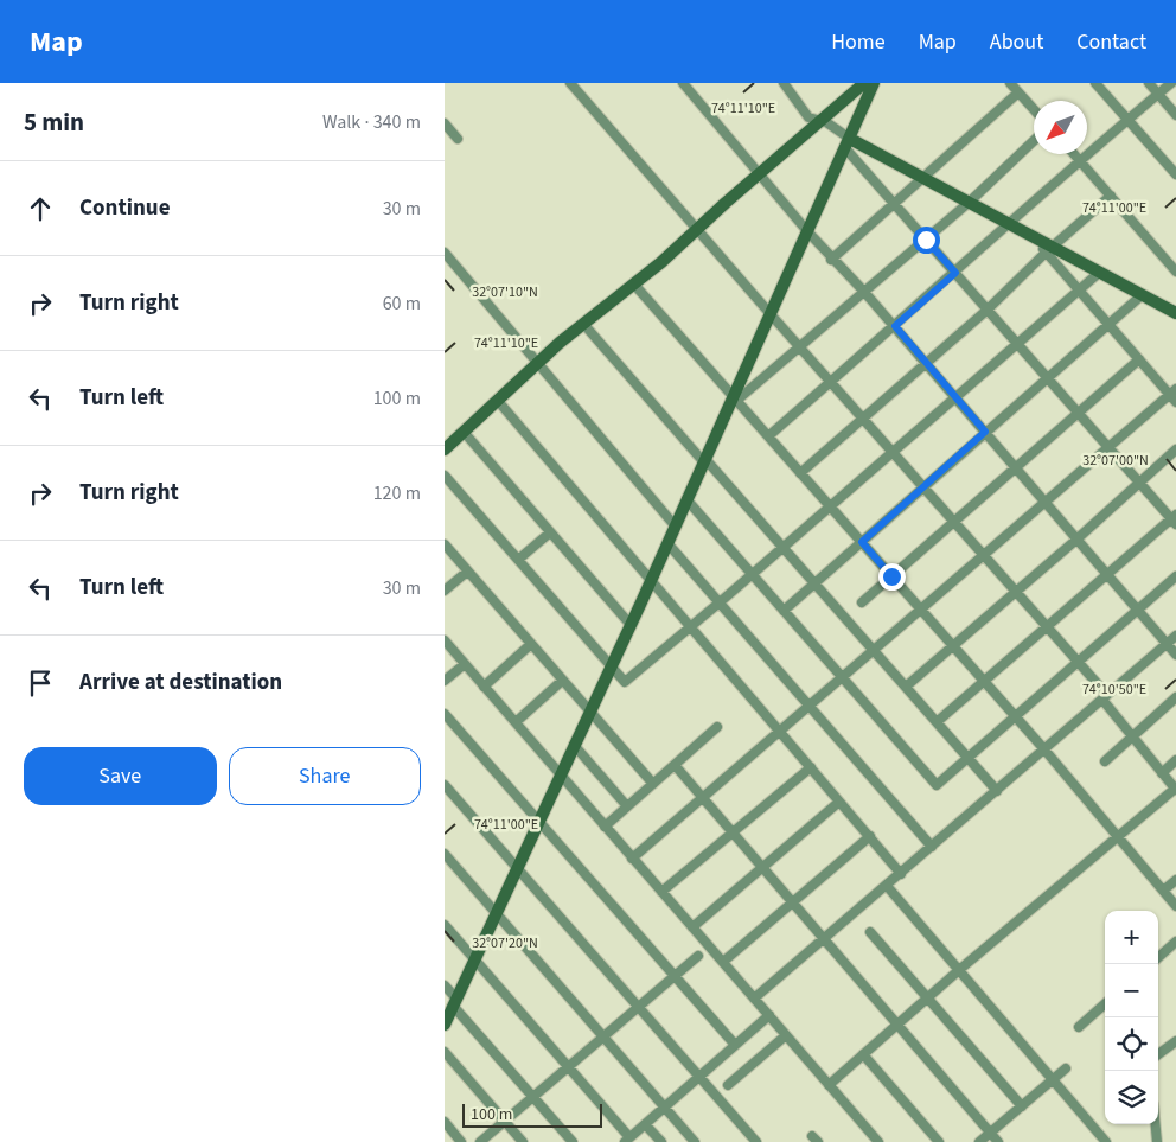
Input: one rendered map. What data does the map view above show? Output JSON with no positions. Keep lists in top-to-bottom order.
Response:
{
  "scale_bar": "100 m",
  "north": "bottom left",
  "page": {
    "header": "Map",
    "nav": [
      "Home",
      "Map",
      "About",
      "Contact"
    ],
    "heading": ["5 min", "Walk · 340 m"],
    "list": [
      ["Continue", "30 m"],
      ["Turn right", "60 m"],
      ["Turn left", "100 m"],
      ["Turn right", "120 m"],
      ["Turn left", "30 m"],
      "Arrive at destination"
    ],
    "buttons": ["Save", "Share"],
    "map_buttons": ["+", "−"],
    "scale": "100 m"
  },
  "coordinates": [
    "74°11'10\"E",
    "74°11'00\"E",
    "32°07'10\"N",
    "32°07'00\"N",
    "74°10'50\"E",
    "32°07'20\"N"
  ]
}
